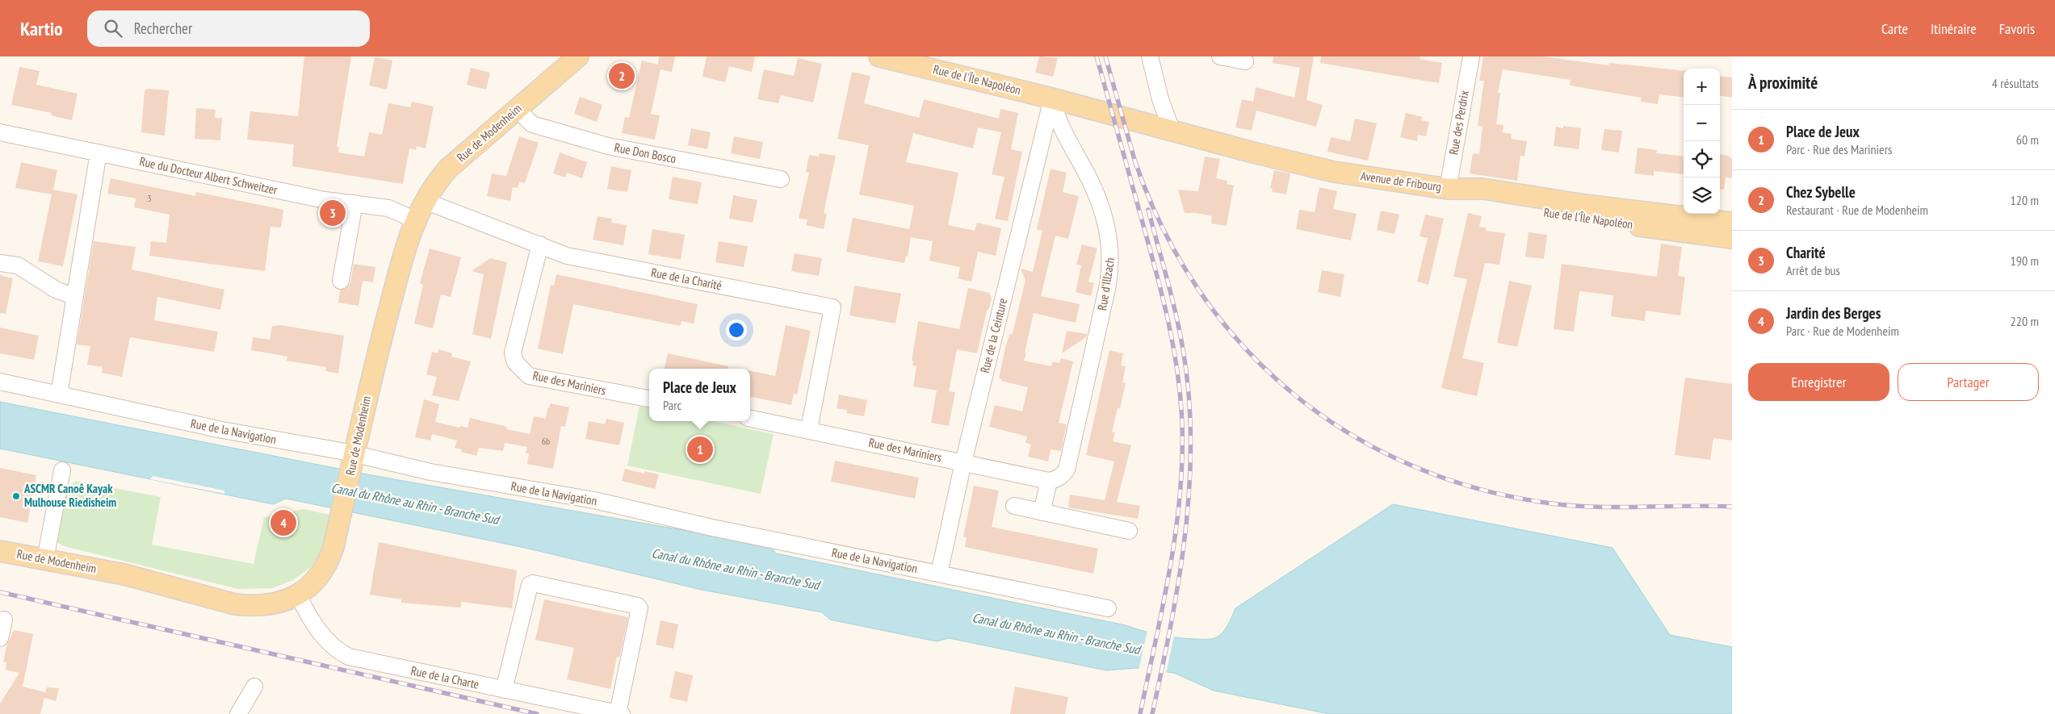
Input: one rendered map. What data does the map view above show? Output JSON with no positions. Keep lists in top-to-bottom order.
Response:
{
  "streets": {
    "main road": ["Rue de l'Île Napoléon", "Rue de Modenheim", "Avenue de Fribourg"],
    "street": [
      "Rue des Perdrix",
      "Rue Don Bosco",
      "Rue du Docteur Albert Schweitzer",
      "Rue de la Charité",
      "Rue d'Illzach",
      "Rue de la Ceinture",
      "Rue des Mariniers",
      "Rue de la Navigation",
      "Rue de la Charte"
    ]
  },
  "crossings": [
    ["Rue de l'Île Napoléon", "Rue des Perdrix"],
    ["Rue de l'Île Napoléon", "Avenue de Fribourg"],
    ["Rue de l'Île Napoléon", "Rue d'Illzach"],
    ["Rue de l'Île Napoléon", "Rue de la Ceinture"],
    ["Rue des Perdrix", "Avenue de Fribourg"],
    ["Rue de Modenheim", "Rue Don Bosco"],
    ["Rue de Modenheim", "Rue du Docteur Albert Schweitzer"],
    ["Rue de Modenheim", "Rue de la Charité"],
    ["Rue de Modenheim", "Rue de la Navigation"],
    ["Rue de Modenheim", "Rue de la Charte"],
    ["Rue de la Charité", "Rue des Mariniers"],
    ["Rue d'Illzach", "Rue de la Ceinture"],
    ["Rue d'Illzach", "Rue des Mariniers"],
    ["Rue de la Ceinture", "Rue des Mariniers"],
    ["Rue de la Ceinture", "Rue de la Navigation"]
  ],
  "water": ["Canal du Rhône au Rhin - Branche Sud"],
  "places": ["ASCMR Canoê Kayak Mulhouse Riedisheim"],
  "house_numbers": ["3", "6b"],
  "page": {
    "header": "Kartio",
    "search": "Rechercher",
    "nav": ["Carte", "Itinéraire", "Favoris"],
    "heading": ["À proximité", "4 résultats"],
    "pins": [
      "2",
      "3",
      "1",
      "4"
    ],
    "map_buttons": ["+", "−"],
    "list": [
      {
        "mark": "1",
        "name": "Place de Jeux",
        "note": "Parc · Rue des Mariniers",
        "value": "60 m"
      },
      {
        "mark": "2",
        "name": "Chez Sybelle",
        "note": "Restaurant · Rue de Modenheim",
        "value": "120 m"
      },
      {
        "mark": "3",
        "name": "Charité",
        "note": "Arrêt de bus",
        "value": "190 m"
      },
      {
        "mark": "4",
        "name": "Jardin des Berges",
        "note": "Parc · Rue de Modenheim",
        "value": "220 m"
      }
    ],
    "buttons": ["Enregistrer", "Partager"],
    "popup": ["Place de Jeux", "Parc"]
  }
}
